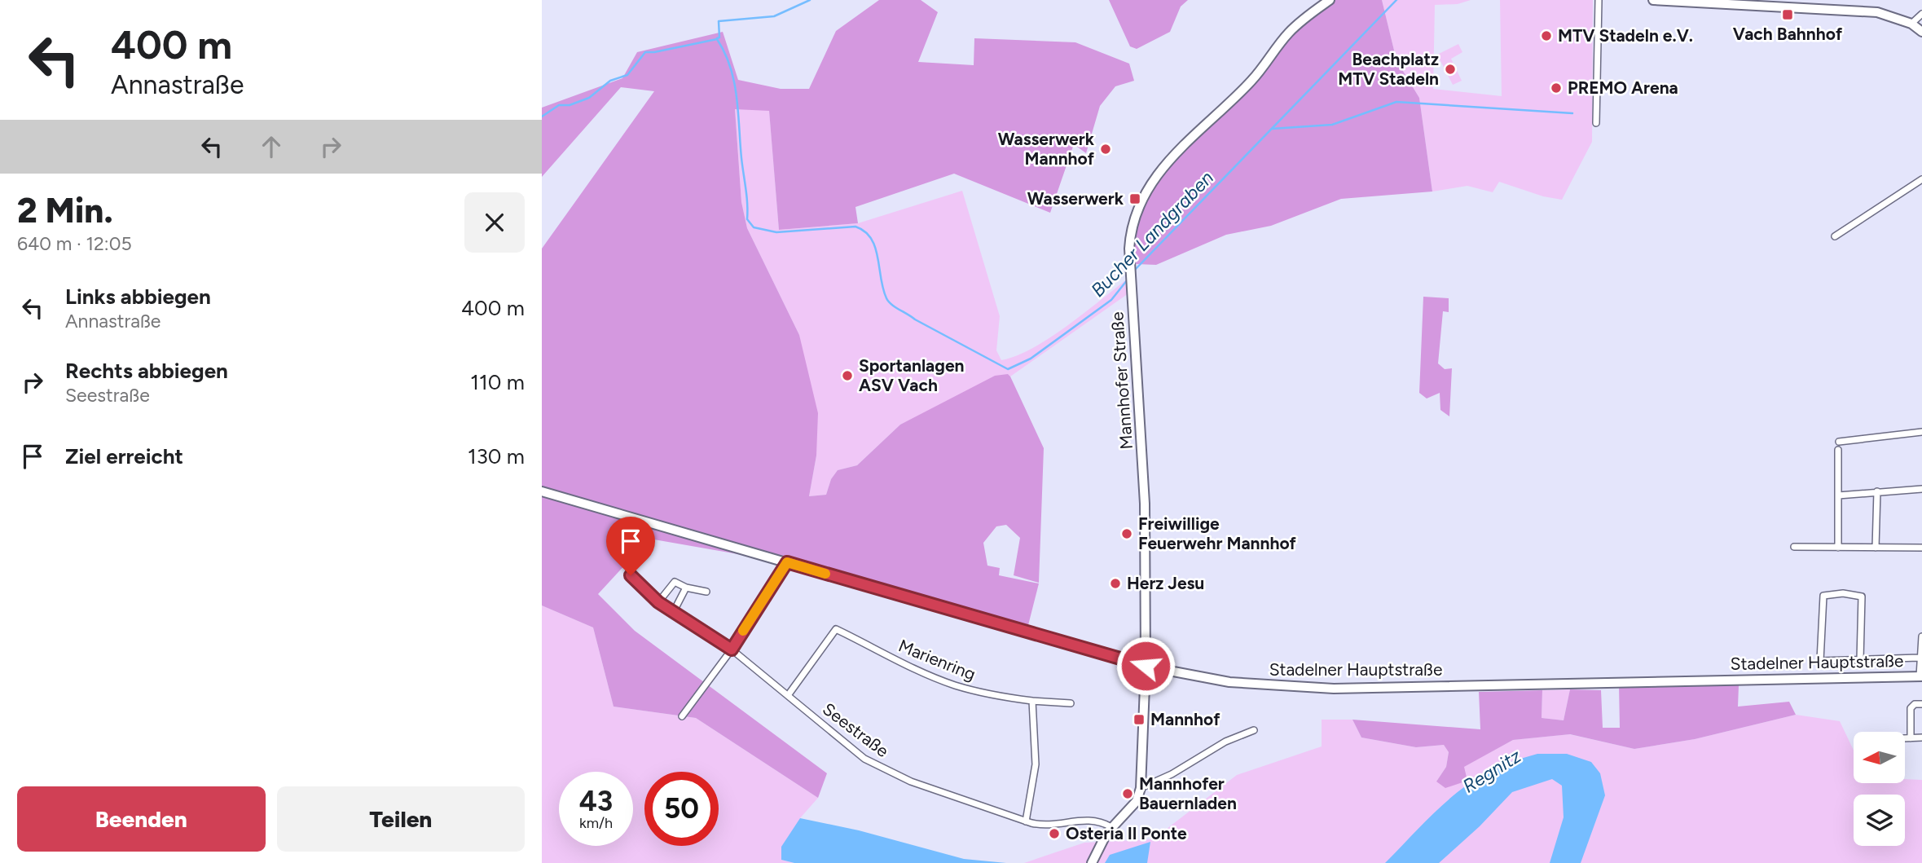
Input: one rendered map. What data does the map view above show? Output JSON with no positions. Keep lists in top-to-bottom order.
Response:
{
  "streets": {
    "main road": ["Mannhofer Straße", "Stadelner Hauptstraße"],
    "street": ["Marienring", "Seestraße"]
  },
  "crossings": [
    ["Mannhofer Straße", "Stadelner Hauptstraße"],
    ["Mannhofer Straße", "Seestraße"],
    ["Marienring", "Seestraße"]
  ],
  "water": ["Bucher Landgraben", "Regnitz"],
  "places": {
    "transit": ["Vach Bahnhof", "Wasserwerk", "Mannhof"],
    "other": [
      "MTV Stadeln e.V.",
      "Beachplatz MTV Stadeln",
      "PREMO Arena",
      "Wasserwerk Mannhof",
      "Sportanlagen ASV Vach",
      "Freiwillige Feuerwehr Mannhof",
      "Herz Jesu",
      "Mannhofer Bauernladen",
      "Osteria Il Ponte"
    ]
  },
  "north": "left",
  "page": {
    "turn": ["400 m", "Annastraße"],
    "heading": ["2 Min.", "640 m · 12:05"],
    "list": [
      {
        "name": "Links abbiegen",
        "note": "Annastraße",
        "value": "400 m"
      },
      {
        "name": "Rechts abbiegen",
        "note": "Seestraße",
        "value": "110 m"
      },
      {
        "name": "Ziel erreicht",
        "value": "130 m"
      }
    ],
    "speed": "43 km/h",
    "limit": "50",
    "buttons": ["Beenden", "Teilen"]
  }
}
